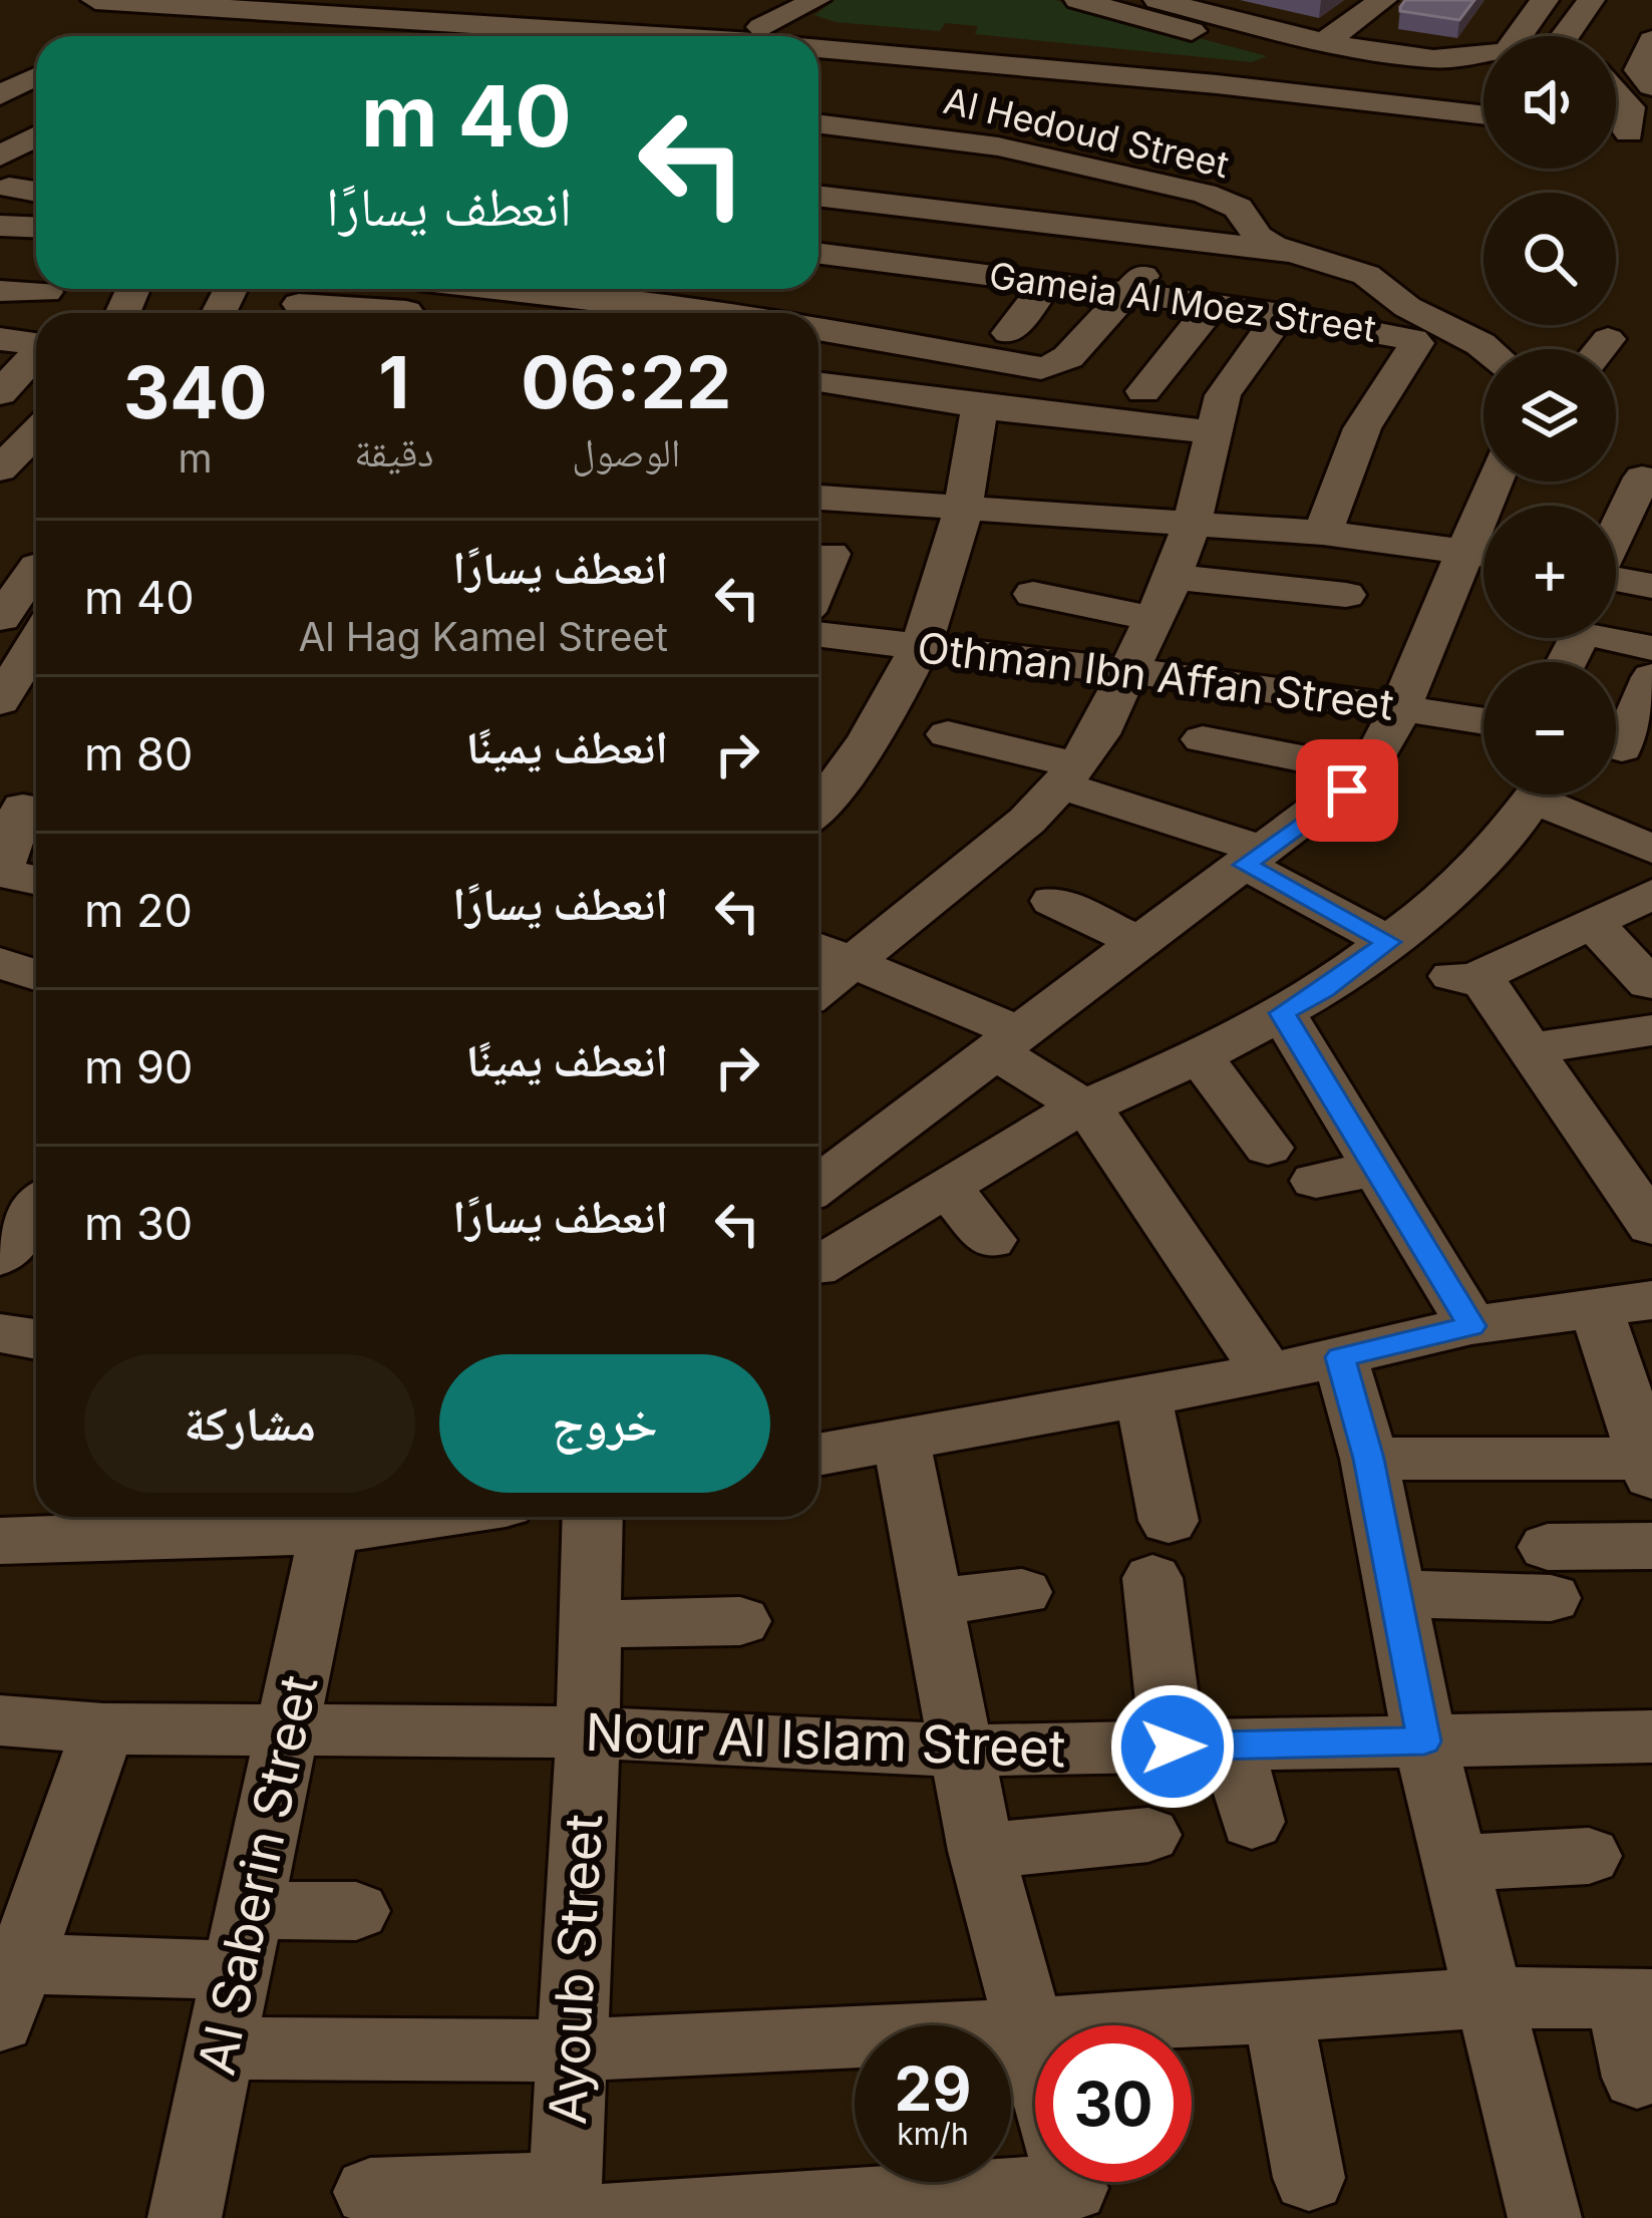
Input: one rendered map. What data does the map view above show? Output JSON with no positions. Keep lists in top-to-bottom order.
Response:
{
  "streets": {
    "street": [
      "Al Hedoud Street",
      "Gameia Al Moez Street",
      "Othman Ibn Affan Street",
      "Nour Al Islam Street",
      "Al Saberin Street",
      "Ayoub Street"
    ]
  },
  "crossings": [
    ["Nour Al Islam Street", "Al Saberin Street"],
    ["Nour Al Islam Street", "Ayoub Street"]
  ],
  "page": {
    "map_buttons": ["+", "−"],
    "turn": ["40 m", "انعطف يسارًا"],
    "eta": [
      "06:22",
      "الوصول",
      "1",
      "دقيقة",
      "340",
      "m"
    ],
    "list": [
      {
        "name": "انعطف يسارًا",
        "note": "Al Hag Kamel Street",
        "value": "40 m"
      },
      {
        "name": "انعطف يمينًا",
        "value": "80 m"
      },
      {
        "name": "انعطف يسارًا",
        "value": "20 m"
      },
      {
        "name": "انعطف يمينًا",
        "value": "90 m"
      },
      {
        "name": "انعطف يسارًا",
        "value": "30 m"
      }
    ],
    "buttons": ["خروج", "مشاركة"],
    "speed": "29 km/h",
    "limit": "30"
  }
}
